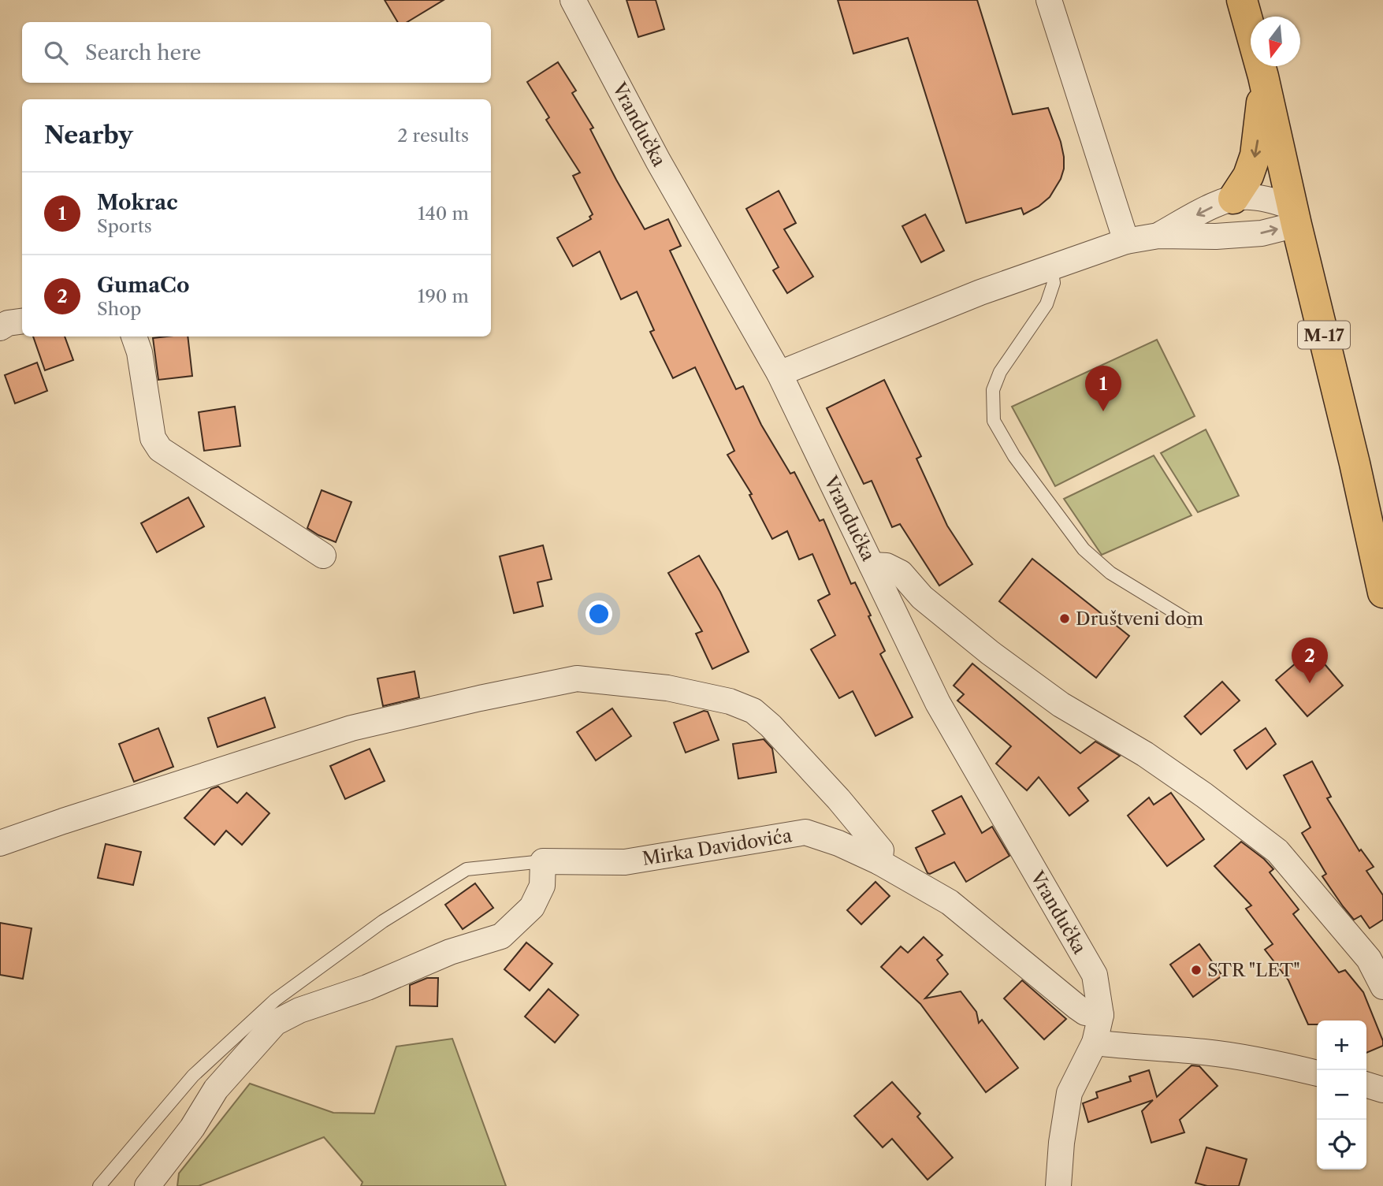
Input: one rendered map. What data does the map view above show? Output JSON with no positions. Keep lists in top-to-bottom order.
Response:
{
  "streets": {
    "main road": ["M-17"],
    "street": ["Vrandučka", "Mirka Davidovića"]
  },
  "crossings": [
    ["Vrandučka", "Mirka Davidovića"]
  ],
  "places": ["Društveni dom", "STR \"LET\""],
  "north": "bottom",
  "page": {
    "search": "Search here",
    "heading": ["Nearby", "2 results"],
    "list": [
      {
        "mark": "1",
        "name": "Mokrac",
        "note": "Sports",
        "value": "140 m"
      },
      {
        "mark": "2",
        "name": "GumaCo",
        "note": "Shop",
        "value": "190 m"
      }
    ],
    "pins": ["1", "2"],
    "map_buttons": ["+", "−"]
  }
}
